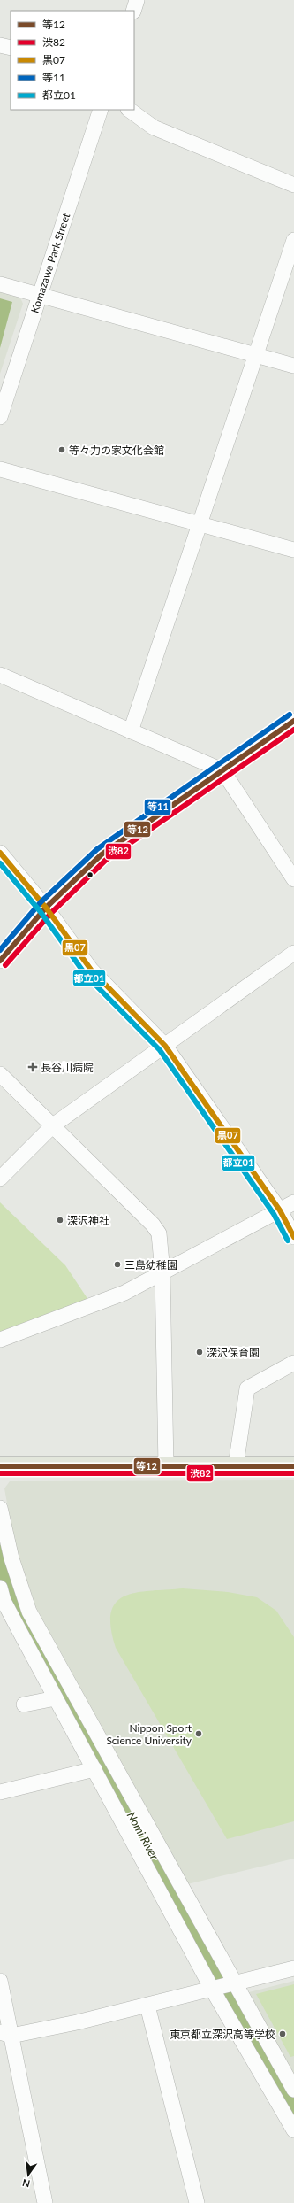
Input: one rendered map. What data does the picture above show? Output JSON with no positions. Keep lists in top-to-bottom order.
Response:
{
  "streets": {
    "street": ["Komazawa Park Street"]
  },
  "water": ["Nomi River"],
  "places": {
    "other": [
      "等々力の家文化会館",
      "深沢神社",
      "三島幼稚園",
      "深沢保育園",
      "Nippon Sport Science University",
      "東京都立深沢高等学校"
    ],
    "health": ["長谷川病院"]
  },
  "lines": [
    "transit line 等11",
    "transit line 等12",
    "transit line 渋82",
    "transit line 黒07",
    "transit line 都立01"
  ],
  "legend": [
    "等12",
    "渋82",
    "黒07",
    "等11",
    "都立01"
  ],
  "north": "bottom"
}
